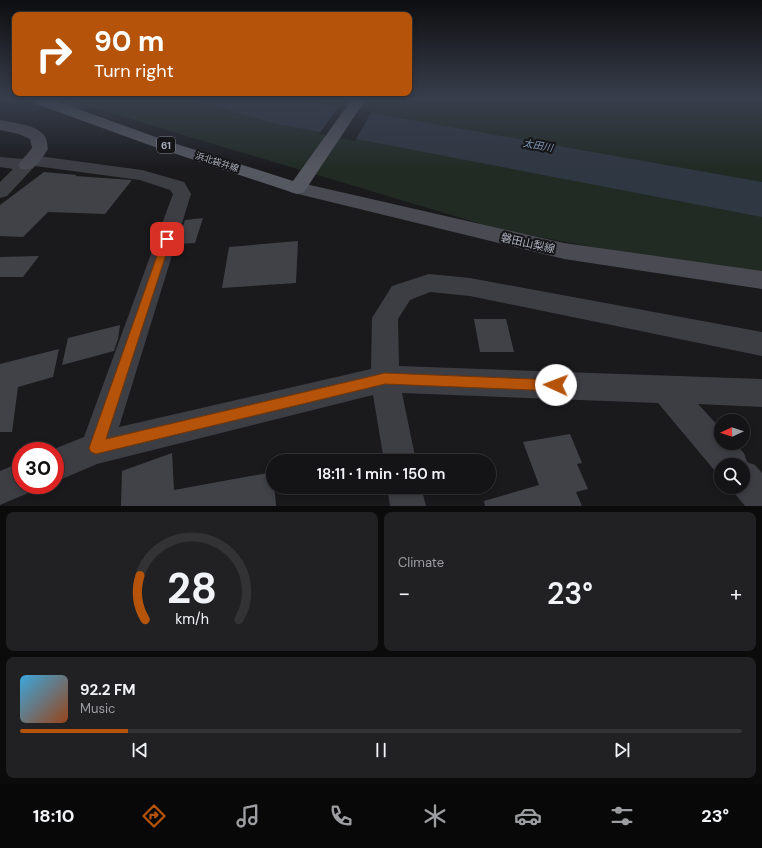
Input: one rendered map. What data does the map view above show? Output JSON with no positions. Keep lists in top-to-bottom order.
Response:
{
  "streets": {
    "main road": ["61", "浜北袋井線", "磐田山梨線"]
  },
  "crossings": [
    ["浜北袋井線", "磐田山梨線"]
  ],
  "water": ["太田川"],
  "north": "left",
  "page": {
    "turn": ["90 m", "Turn right"],
    "limit": "30",
    "trip": "18:11 · 1 min · 150 m",
    "tile": "Climate",
    "heat": ["−", "23°", "+"],
    "song": ["92.2 FM", "Music"],
    "tabs": ["18:10", "23°"],
    "gauge": ["28", "km/h"]
  }
}
